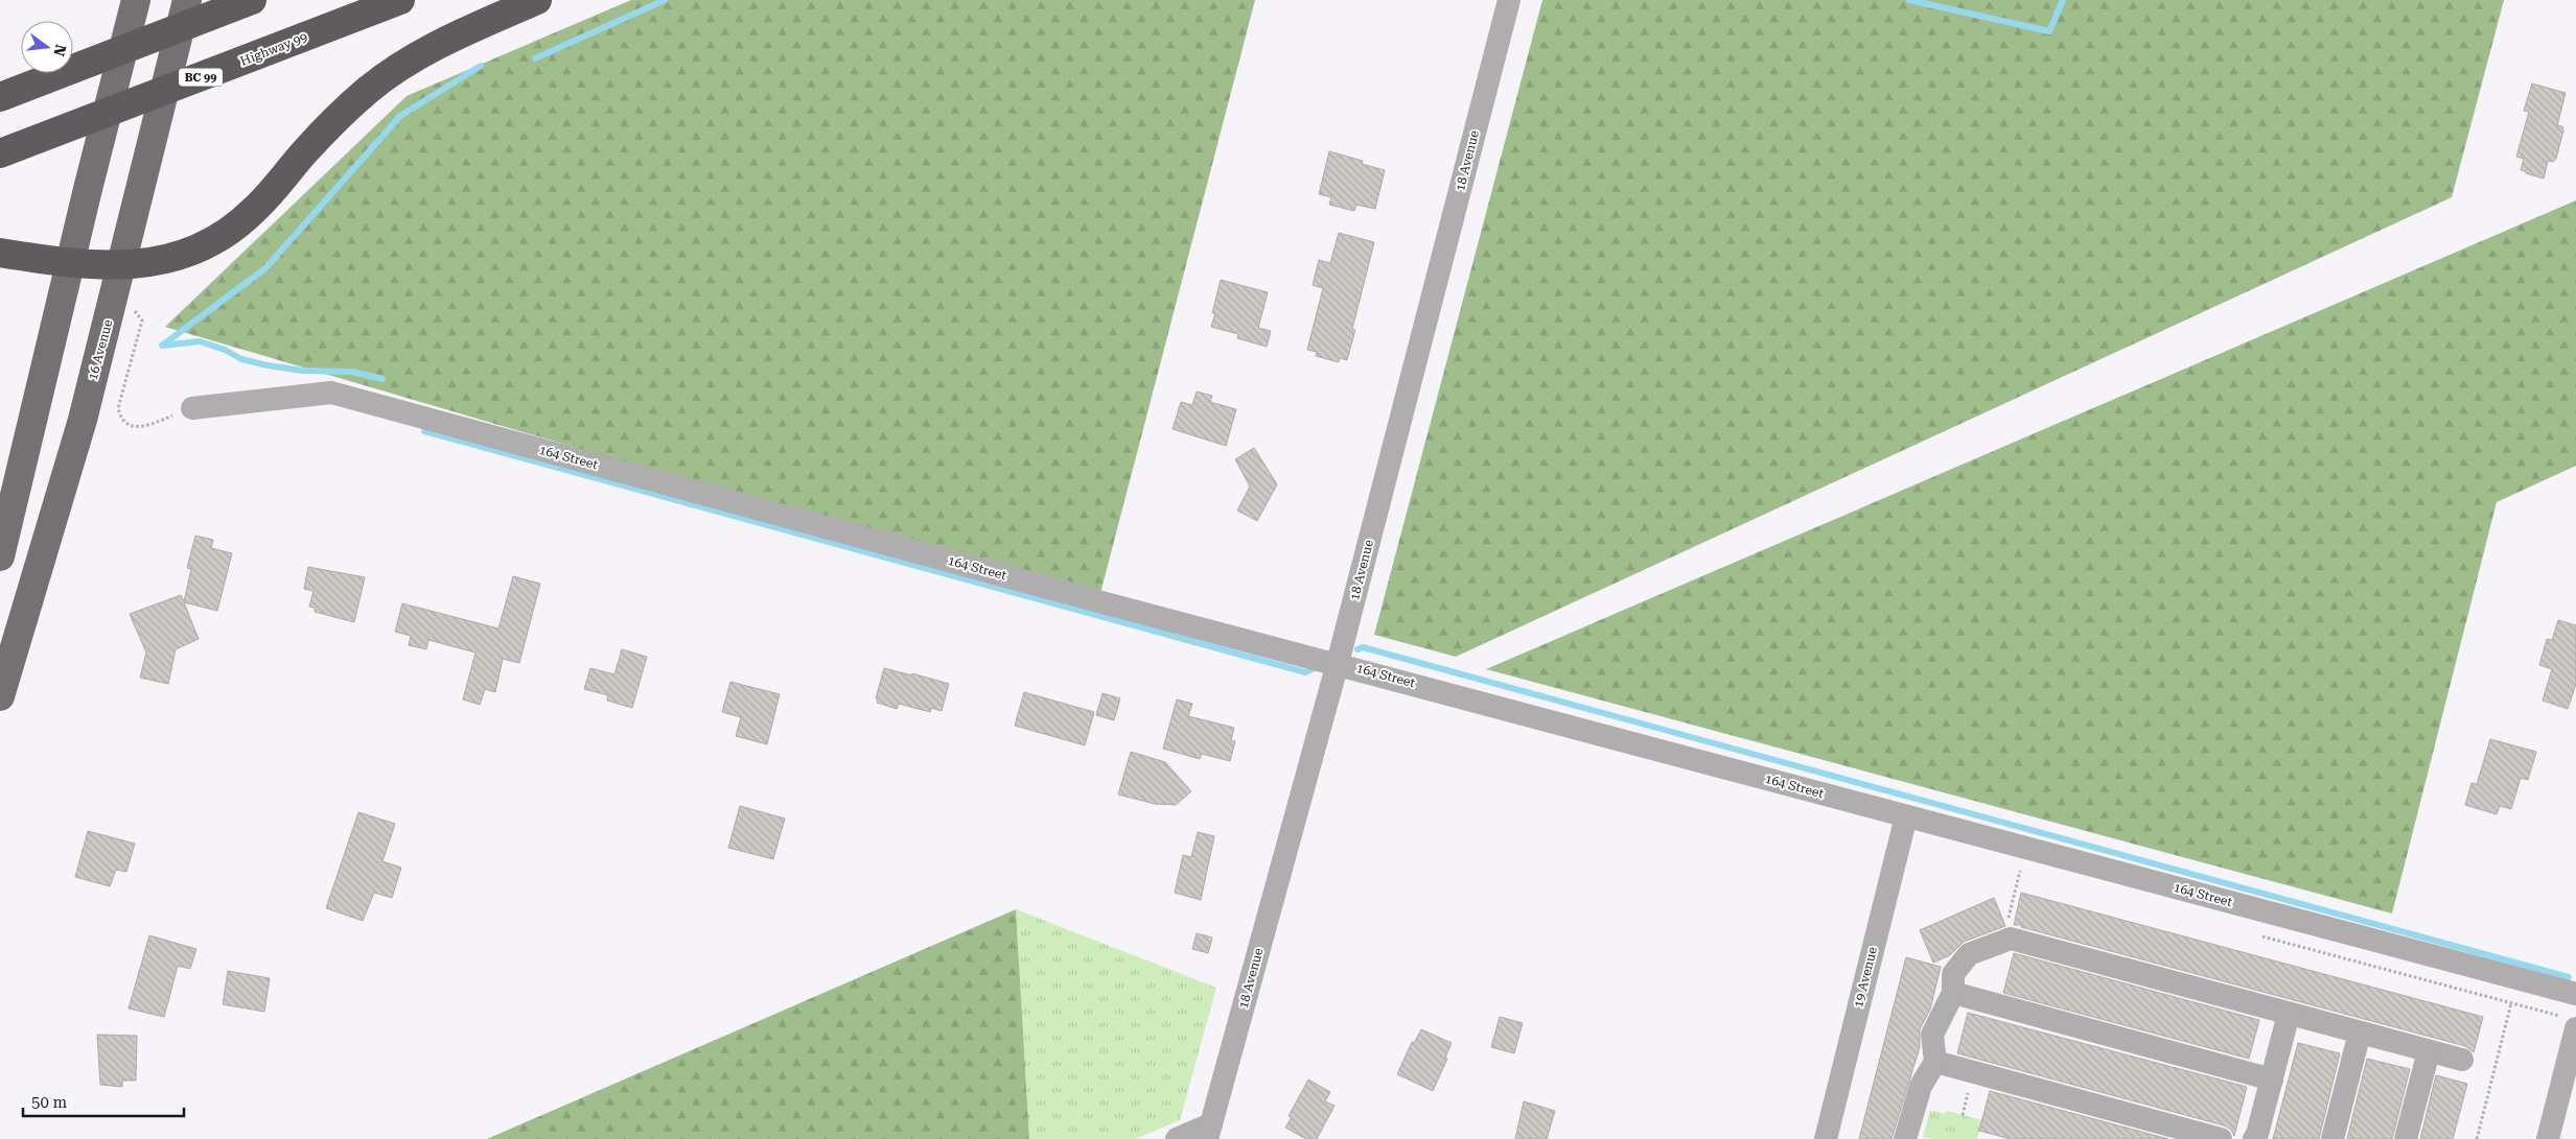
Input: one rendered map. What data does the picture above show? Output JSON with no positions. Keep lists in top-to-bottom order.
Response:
{
  "streets": {
    "highway": ["Highway 99", "BC 99"],
    "main road": ["16 Avenue"],
    "street": ["18 Avenue", "164 Street", "19 Avenue"]
  },
  "crossings": [
    ["18 Avenue", "164 Street"],
    ["164 Street", "19 Avenue"]
  ],
  "scale_bar": "50 m",
  "north": "right"
}
